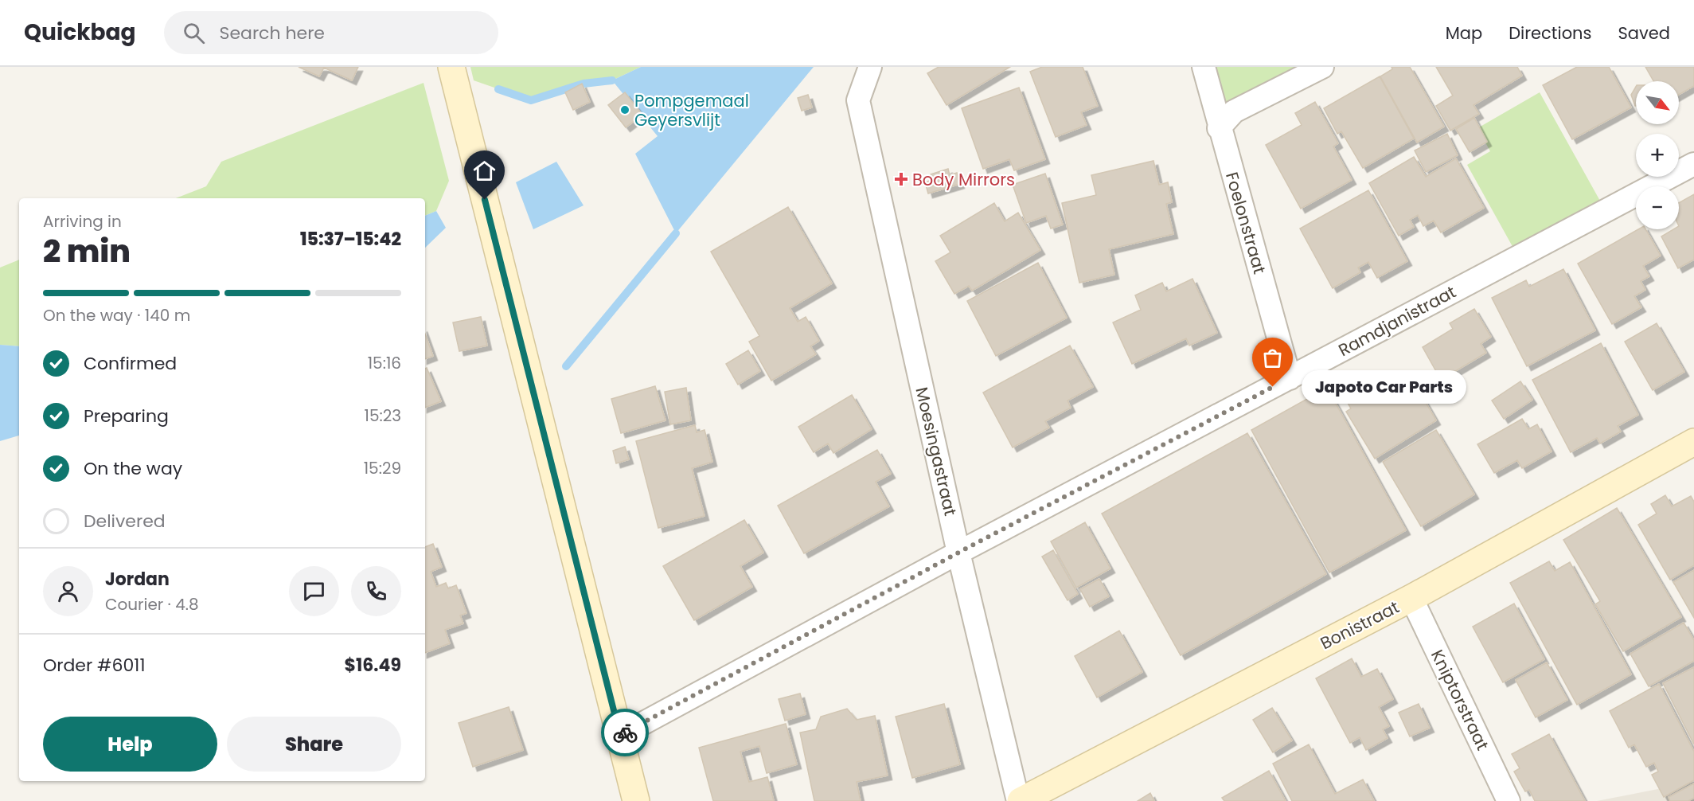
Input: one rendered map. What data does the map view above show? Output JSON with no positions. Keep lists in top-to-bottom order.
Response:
{
  "streets": {
    "street": [
      "Foelonstraat",
      "Ramdjanistraat",
      "Moesingastraat",
      "Bonistraat",
      "Kniptorstraat"
    ]
  },
  "crossings": [
    ["Foelonstraat", "Ramdjanistraat"],
    ["Ramdjanistraat", "Moesingastraat"],
    ["Moesingastraat", "Bonistraat"],
    ["Bonistraat", "Kniptorstraat"]
  ],
  "places": {
    "other": ["Pompgemaal Geyersvlijt", "Japoto Car Parts"],
    "health": ["Body Mirrors"]
  },
  "north": "bottom right",
  "page": {
    "header": "Quickbag",
    "search": "Search here",
    "nav": ["Map", "Directions", "Saved"],
    "map_buttons": ["+", "−"],
    "heading": ["2 min", "Arriving in", "15:37–15:42"],
    "panel": [
      "Jordan",
      "Courier · 4.8",
      "Order #6011",
      "$16.49"
    ],
    "bar": "On the way · 140 m",
    "list": [
      ["Confirmed", "15:16"],
      ["Preparing", "15:23"],
      ["On the way", "15:29"],
      "Delivered"
    ],
    "bubble": "Japoto Car Parts",
    "buttons": ["Help", "Share"]
  }
}
